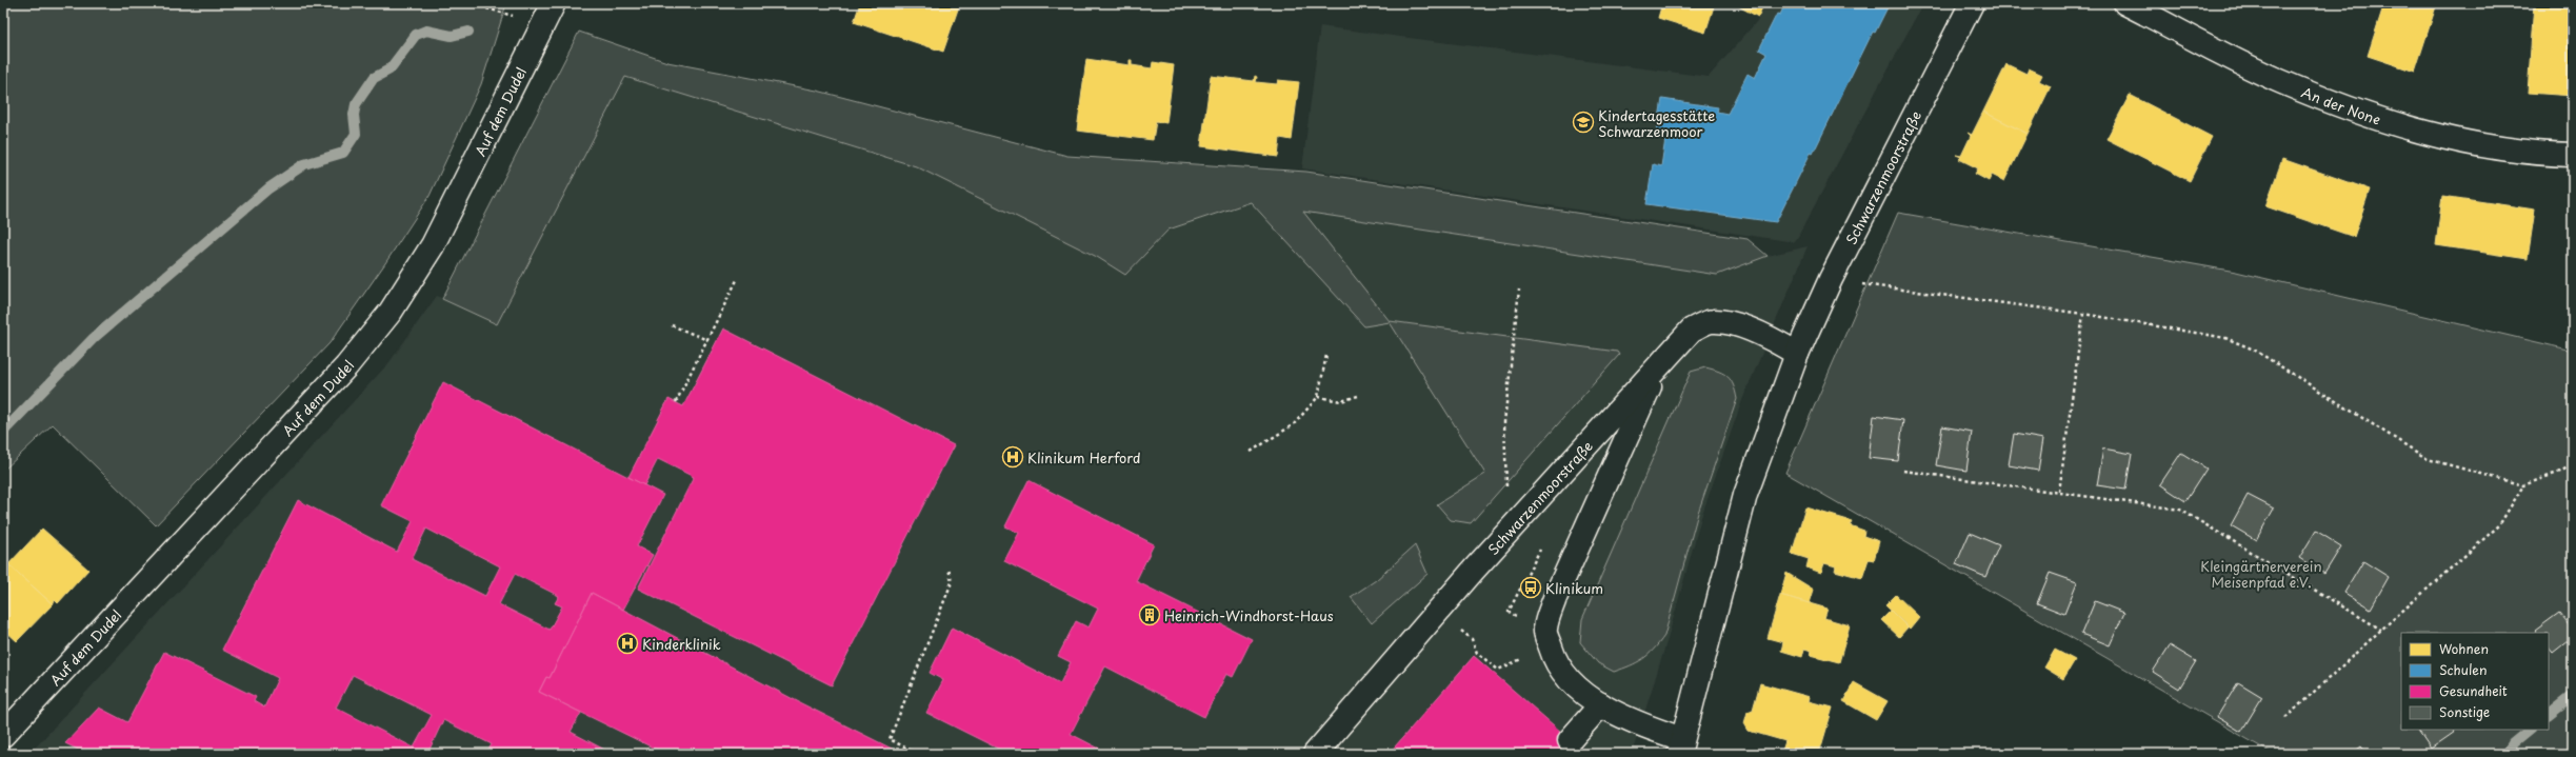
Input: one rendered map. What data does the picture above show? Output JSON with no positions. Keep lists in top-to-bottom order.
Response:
{
  "streets": {
    "street": ["An der None", "Auf dem Dudel", "Schwarzenmoorstraße"]
  },
  "parks": ["Kleingärtnerverein Meisenpfad e.V."],
  "places": {
    "school or university": ["Kindertagesstätte Schwarzenmoor"],
    "hospital": ["Klinikum Herford", "Kinderklinik"],
    "bus stop": ["Klinikum"],
    "building": ["Heinrich-Windhorst-Haus"]
  },
  "legend": [
    "Wohnen",
    "Schulen",
    "Gesundheit",
    "Sonstige"
  ]
}
